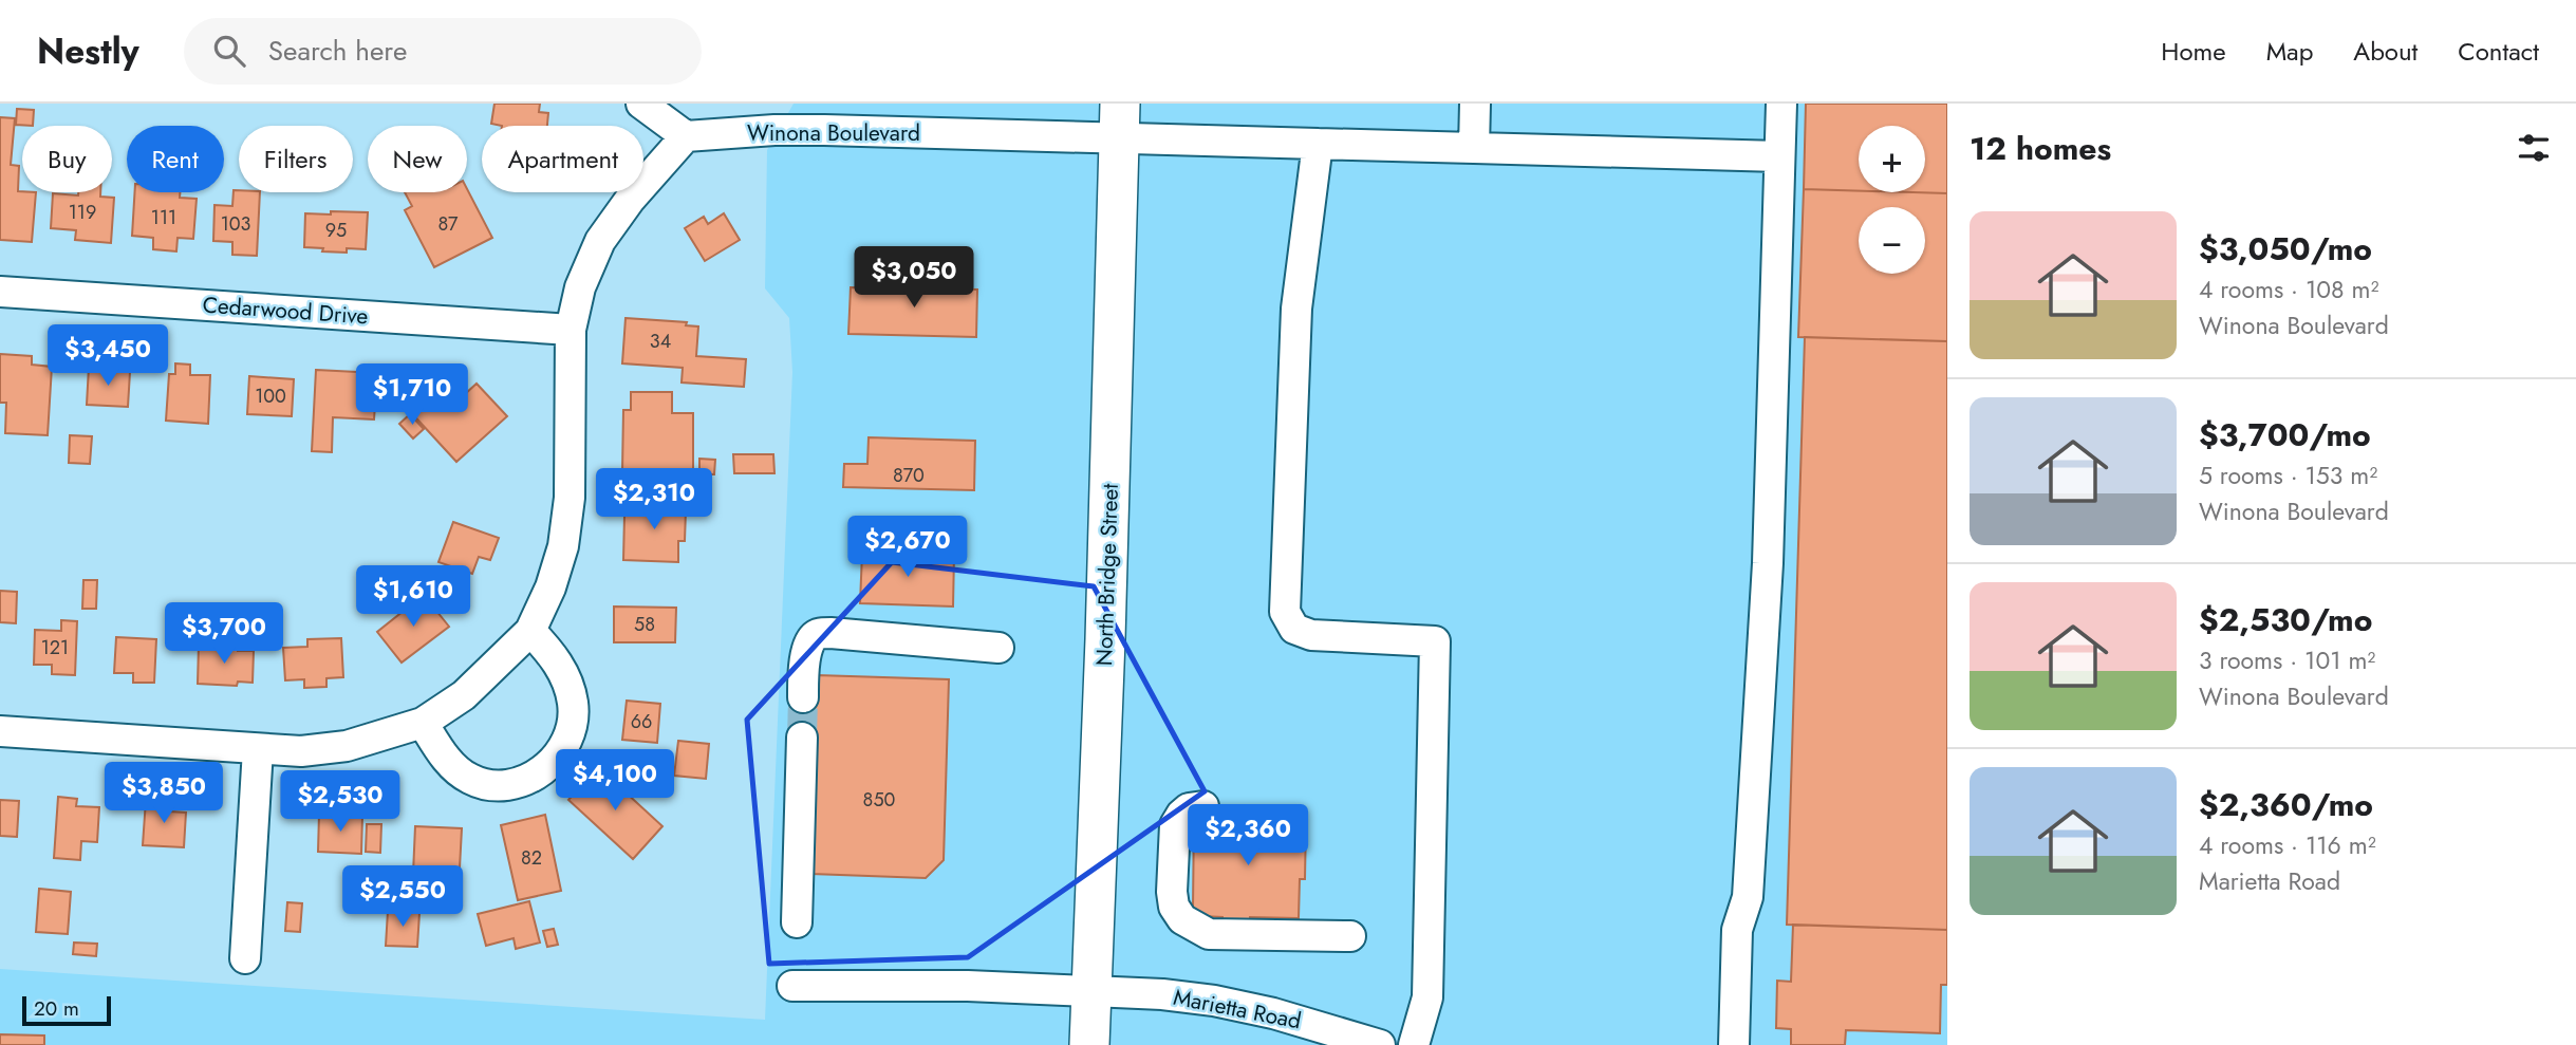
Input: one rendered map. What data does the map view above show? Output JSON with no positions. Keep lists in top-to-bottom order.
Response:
{
  "streets": {
    "main road": ["North Bridge Street"],
    "street": ["Winona Boulevard", "Cedarwood Drive", "Marietta Road"]
  },
  "crossings": [
    ["Winona Boulevard", "North Bridge Street"],
    ["North Bridge Street", "Marietta Road"]
  ],
  "house_numbers": [
    "119",
    "111",
    "103",
    "87",
    "95",
    "34",
    "100",
    "870",
    "58",
    "121",
    "66",
    "850",
    "82"
  ],
  "scale_bar": "20 m",
  "page": {
    "header": "Nestly",
    "search": "Search here",
    "nav": [
      "Home",
      "Map",
      "About",
      "Contact"
    ],
    "heading": "12 homes",
    "map_buttons": ["+", "−"],
    "chip": [
      "Buy",
      "Rent",
      "Filters",
      "New",
      "Apartment"
    ],
    "list": [
      {
        "name": "$3,050/mo",
        "note": "4 rooms · 108 m² · Winona Boulevard"
      },
      {
        "name": "$3,700/mo",
        "note": "5 rooms · 153 m² · Winona Boulevard"
      },
      {
        "name": "$2,530/mo",
        "note": "3 rooms · 101 m² · Winona Boulevard"
      },
      {
        "name": "$2,360/mo",
        "note": "4 rooms · 116 m² · Marietta Road"
      }
    ],
    "price": [
      "$3,050",
      "$3,450",
      "$1,710",
      "$2,310",
      "$2,670",
      "$1,610",
      "$3,700",
      "$4,100",
      "$3,850",
      "$2,530",
      "$2,360",
      "$2,550"
    ],
    "scale": "20 m"
  }
}
